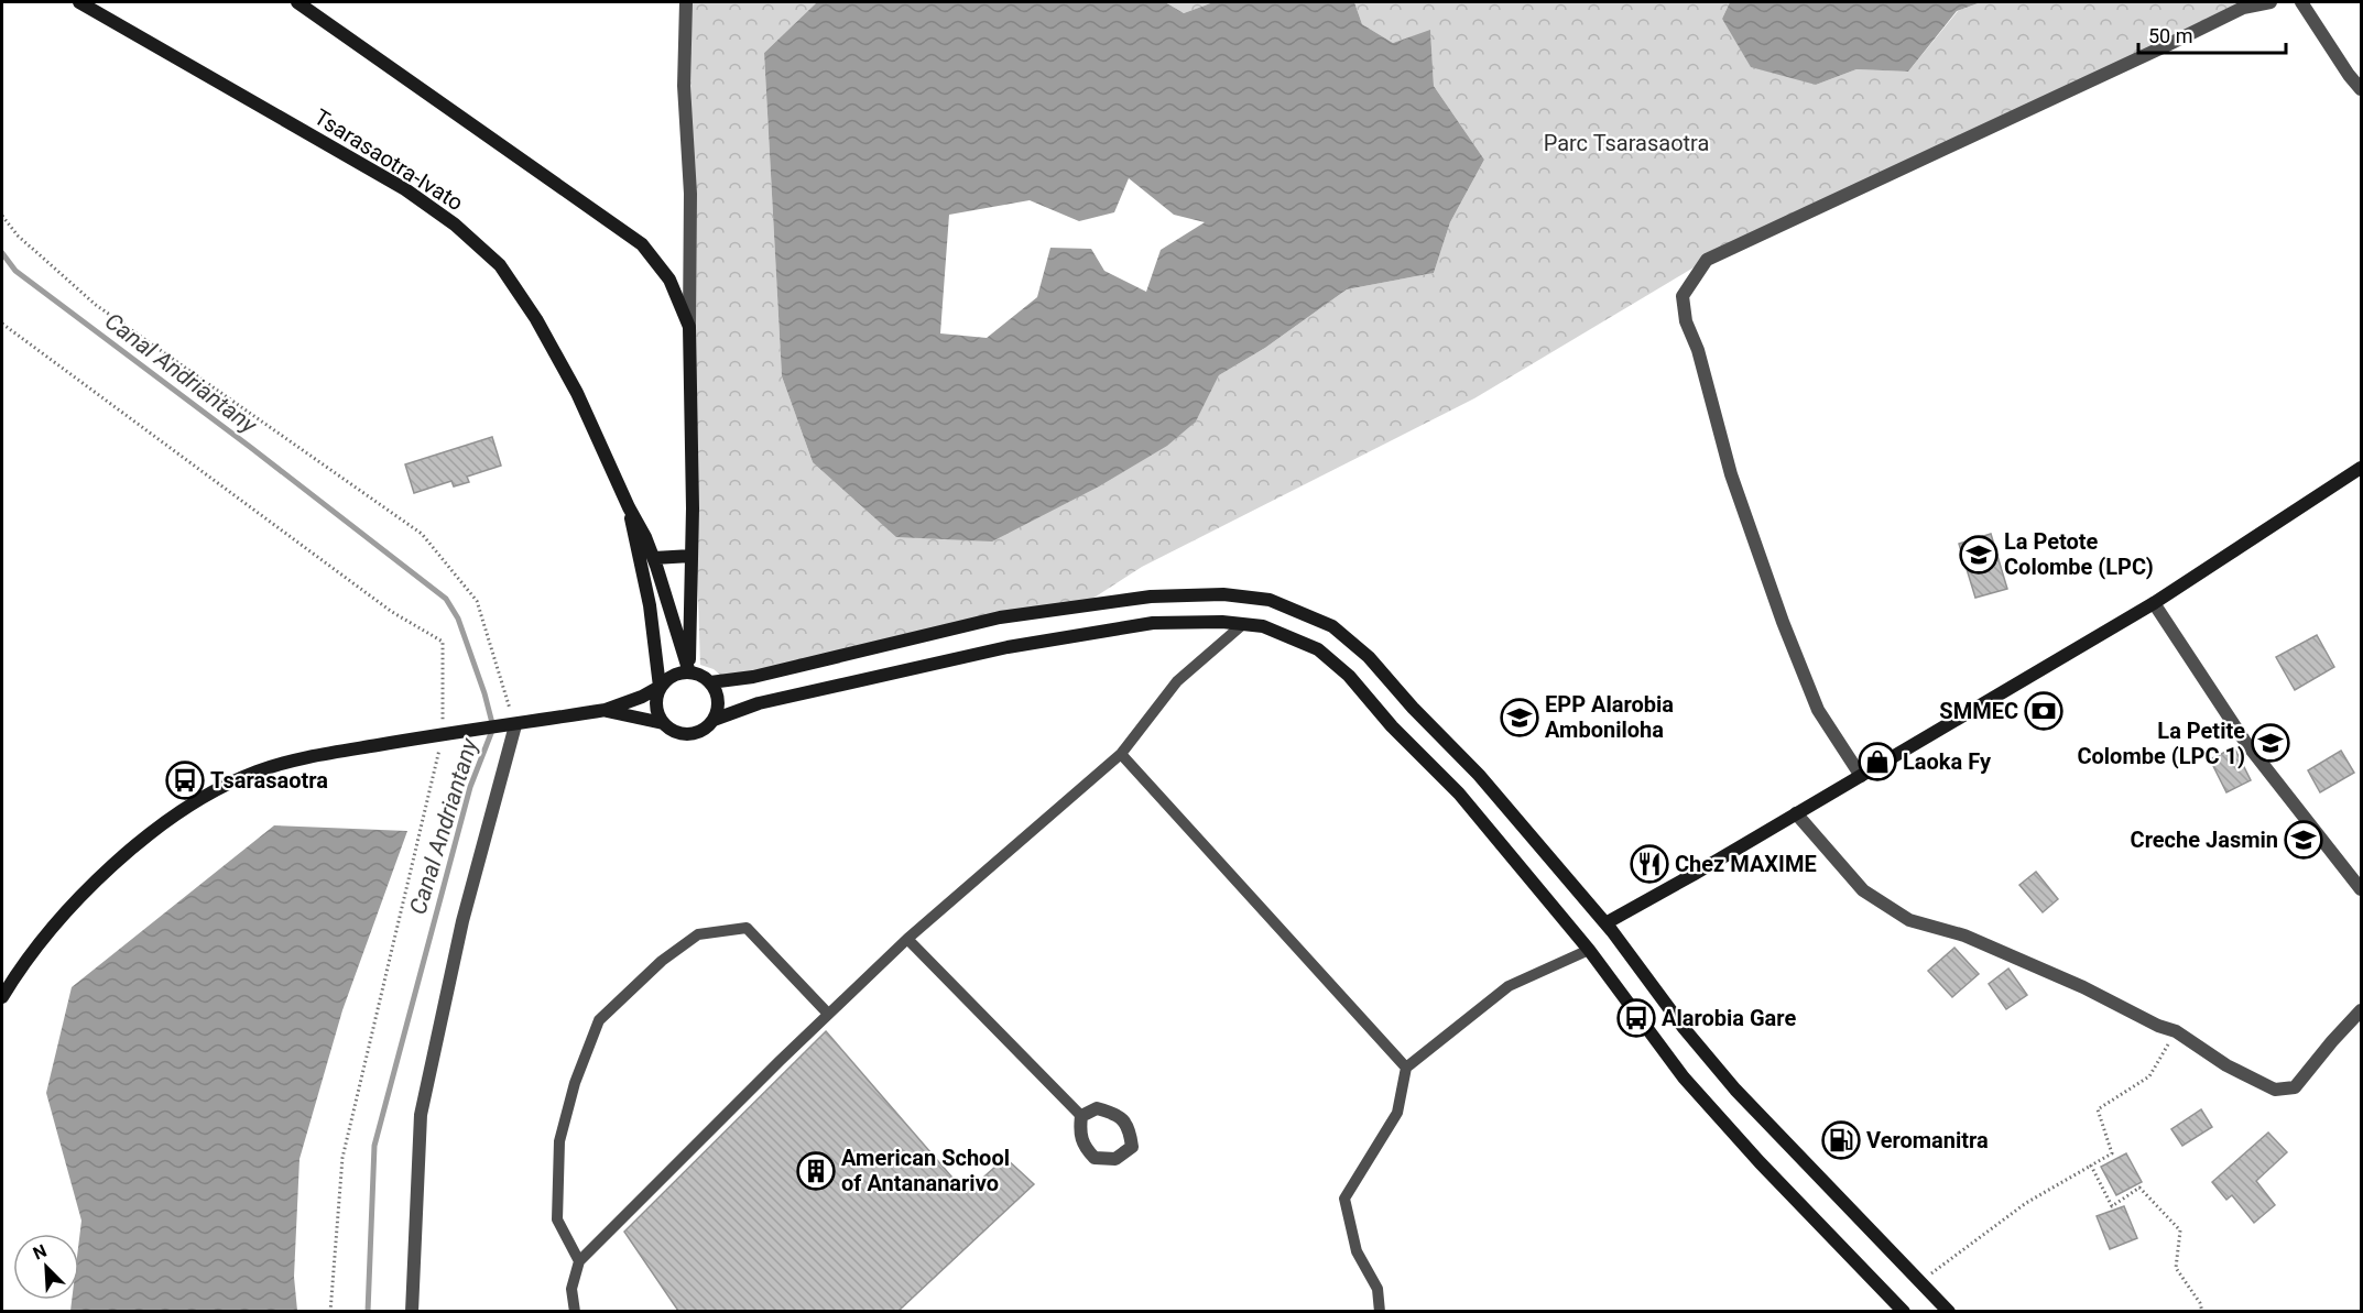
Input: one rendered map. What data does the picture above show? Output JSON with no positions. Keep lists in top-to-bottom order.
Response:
{
  "streets": {
    "main road": ["Tsarasaotra-Ivato"]
  },
  "water": ["Canal Andriantany"],
  "parks": ["Parc Tsarasaotra"],
  "places": {
    "school or university": [
      "La Petote Colombe (LPC)",
      "EPP Alarobia Amboniloha",
      "La Petite Colombe (LPC 1)",
      "Creche Jasmin"
    ],
    "bank": ["SMMEC"],
    "shop": ["Laoka Fy"],
    "bus stop": ["Tsarasaotra", "Alarobia Gare"],
    "restaurant": ["Chez MAXIME"],
    "fuel station": ["Veromanitra"],
    "building": ["American School of Antananarivo"]
  },
  "scale_bar": "50 m",
  "north": "top left"
}
